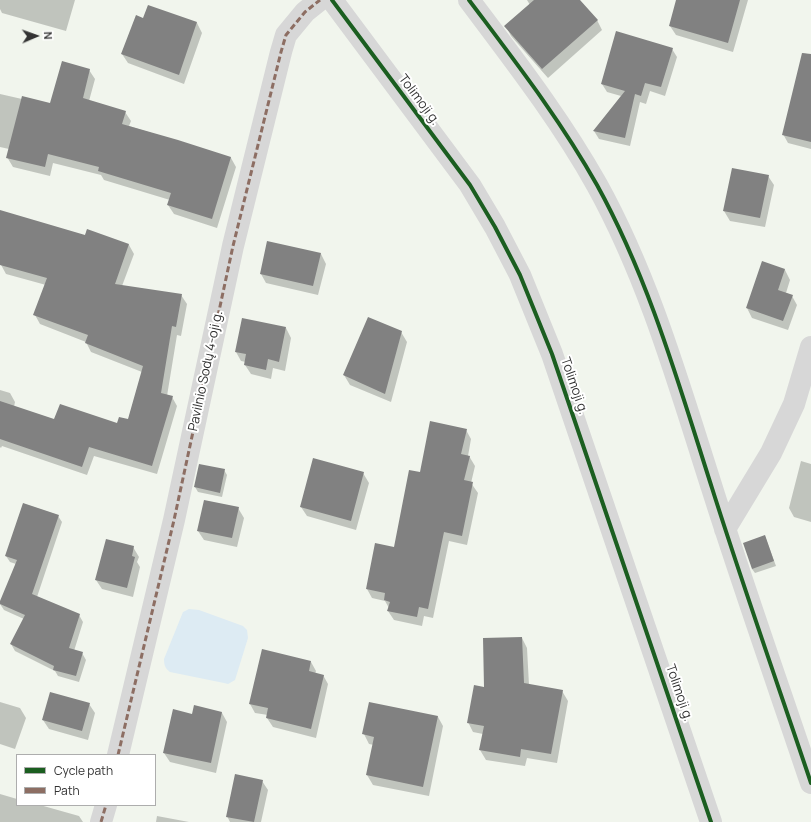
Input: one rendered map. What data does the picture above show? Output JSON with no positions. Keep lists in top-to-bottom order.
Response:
{
  "streets": {
    "street": ["Tolimoji g.", "Pavilnio Sodų 4-oji g."]
  },
  "legend": ["Cycle path", "Path"],
  "north": "right"
}
